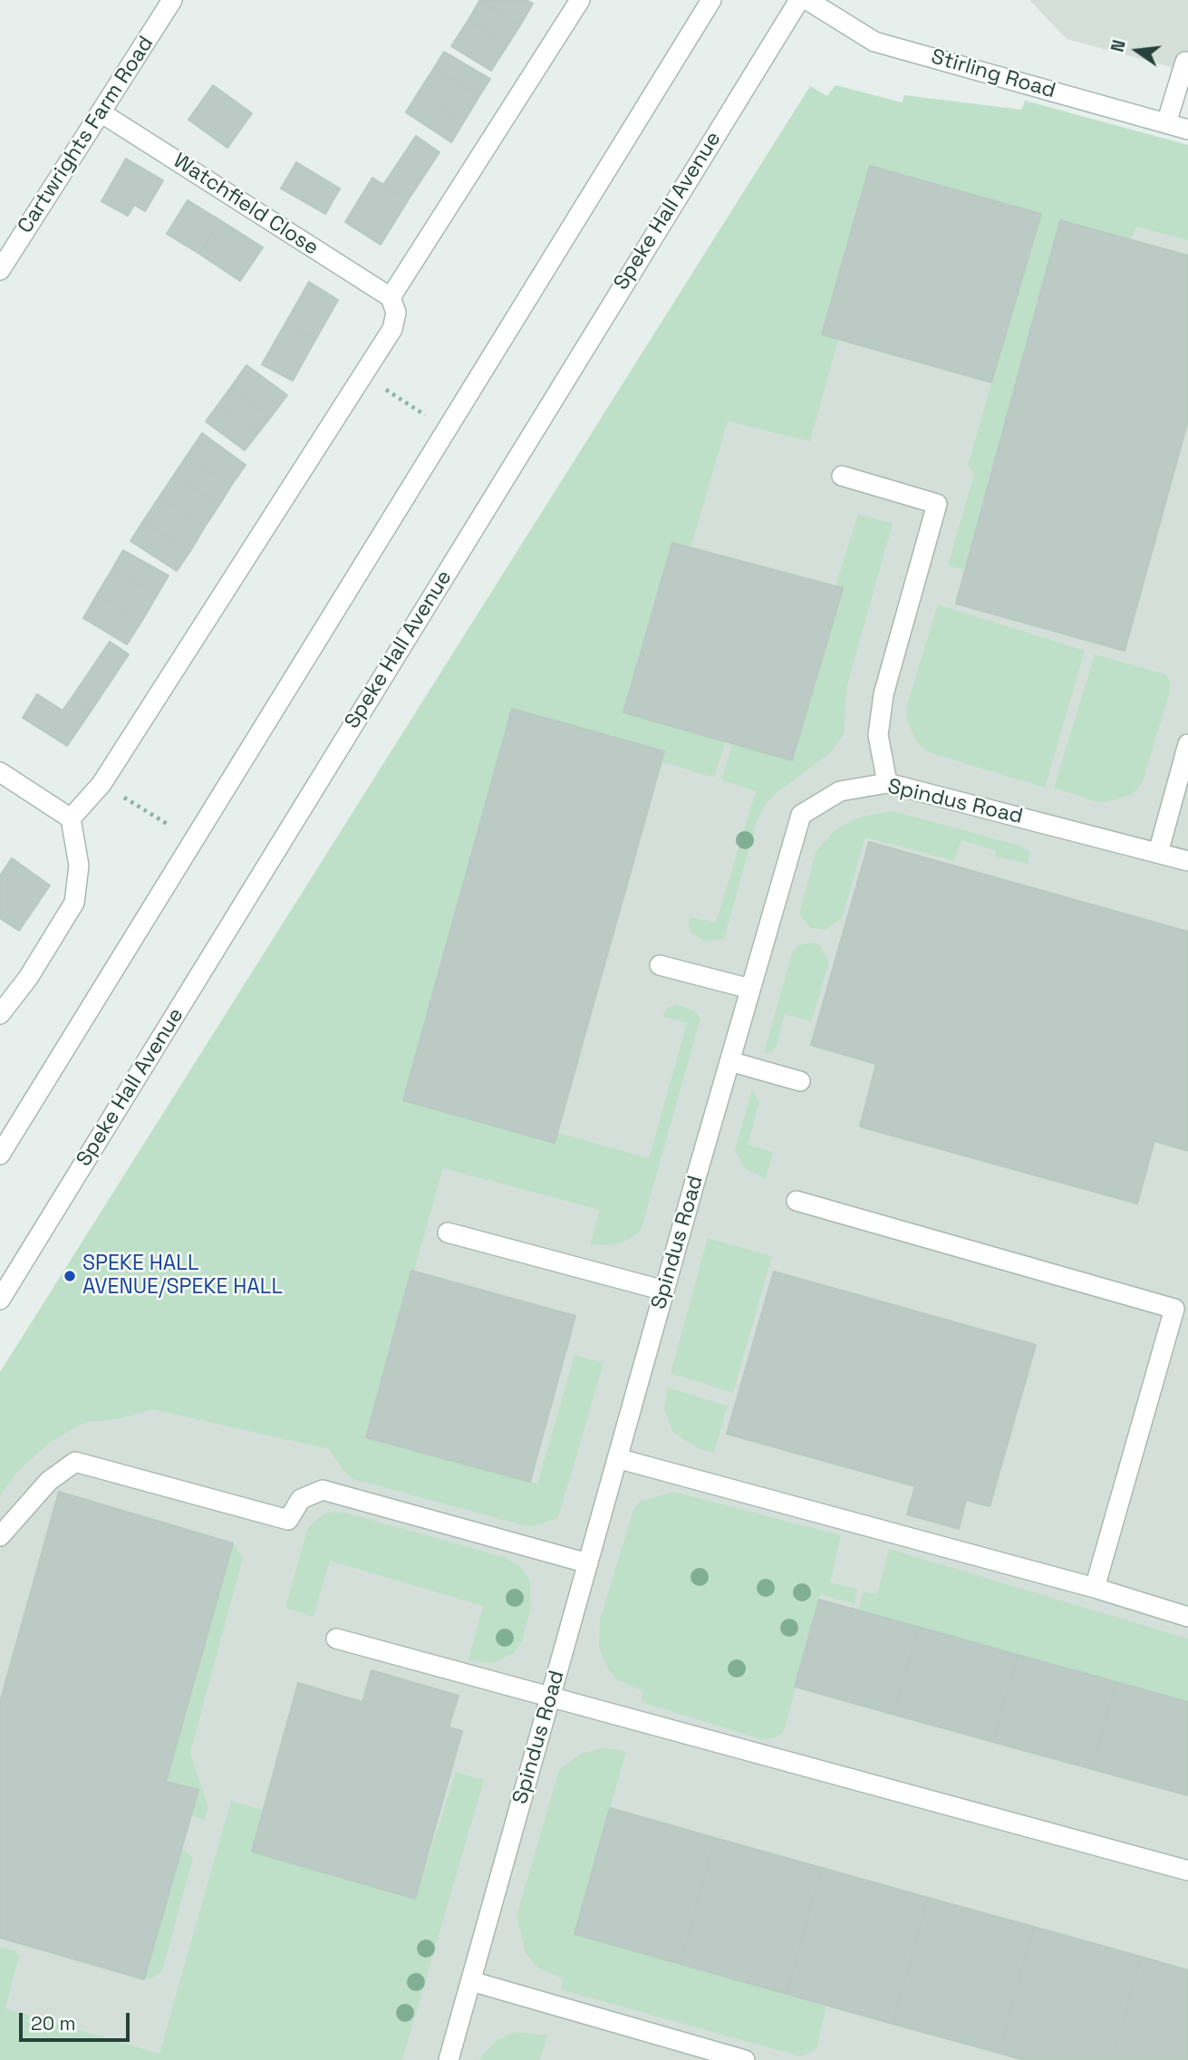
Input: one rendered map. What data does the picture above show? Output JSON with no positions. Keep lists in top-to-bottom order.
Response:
{
  "streets": {
    "street": [
      "Stirling Road",
      "Cartwrights Farm Road",
      "Watchfield Close",
      "Speke Hall Avenue",
      "Spindus Road"
    ]
  },
  "crossings": [
    ["Cartwrights Farm Road", "Watchfield Close"]
  ],
  "places": ["SPEKE HALL AVENUE/SPEKE HALL"],
  "scale_bar": "20 m",
  "north": "left"
}
